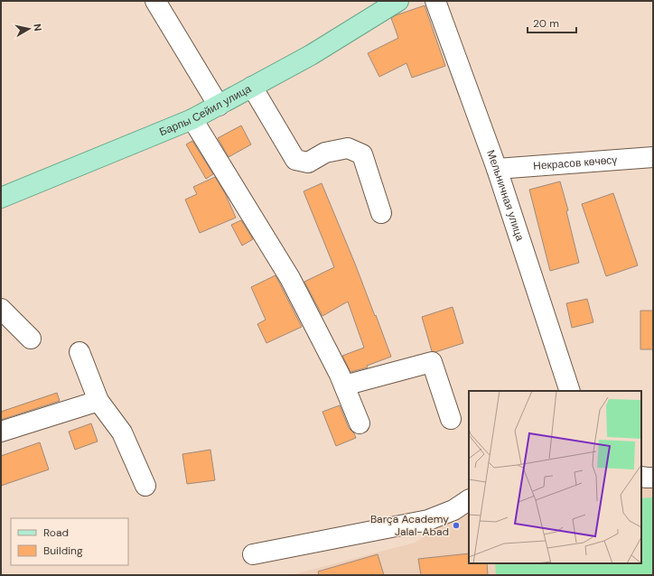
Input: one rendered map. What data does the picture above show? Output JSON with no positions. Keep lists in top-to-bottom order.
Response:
{
  "streets": {
    "main road": ["Барпы Сейил улица"],
    "street": ["Некрасов көчөсү", "Мельничная улица"]
  },
  "crossings": [
    ["Некрасов көчөсү", "Мельничная улица"]
  ],
  "places": ["Barça Academy Jalal-Abad"],
  "legend": ["Road", "Building"],
  "scale_bar": "20 m",
  "north": "right"
}
